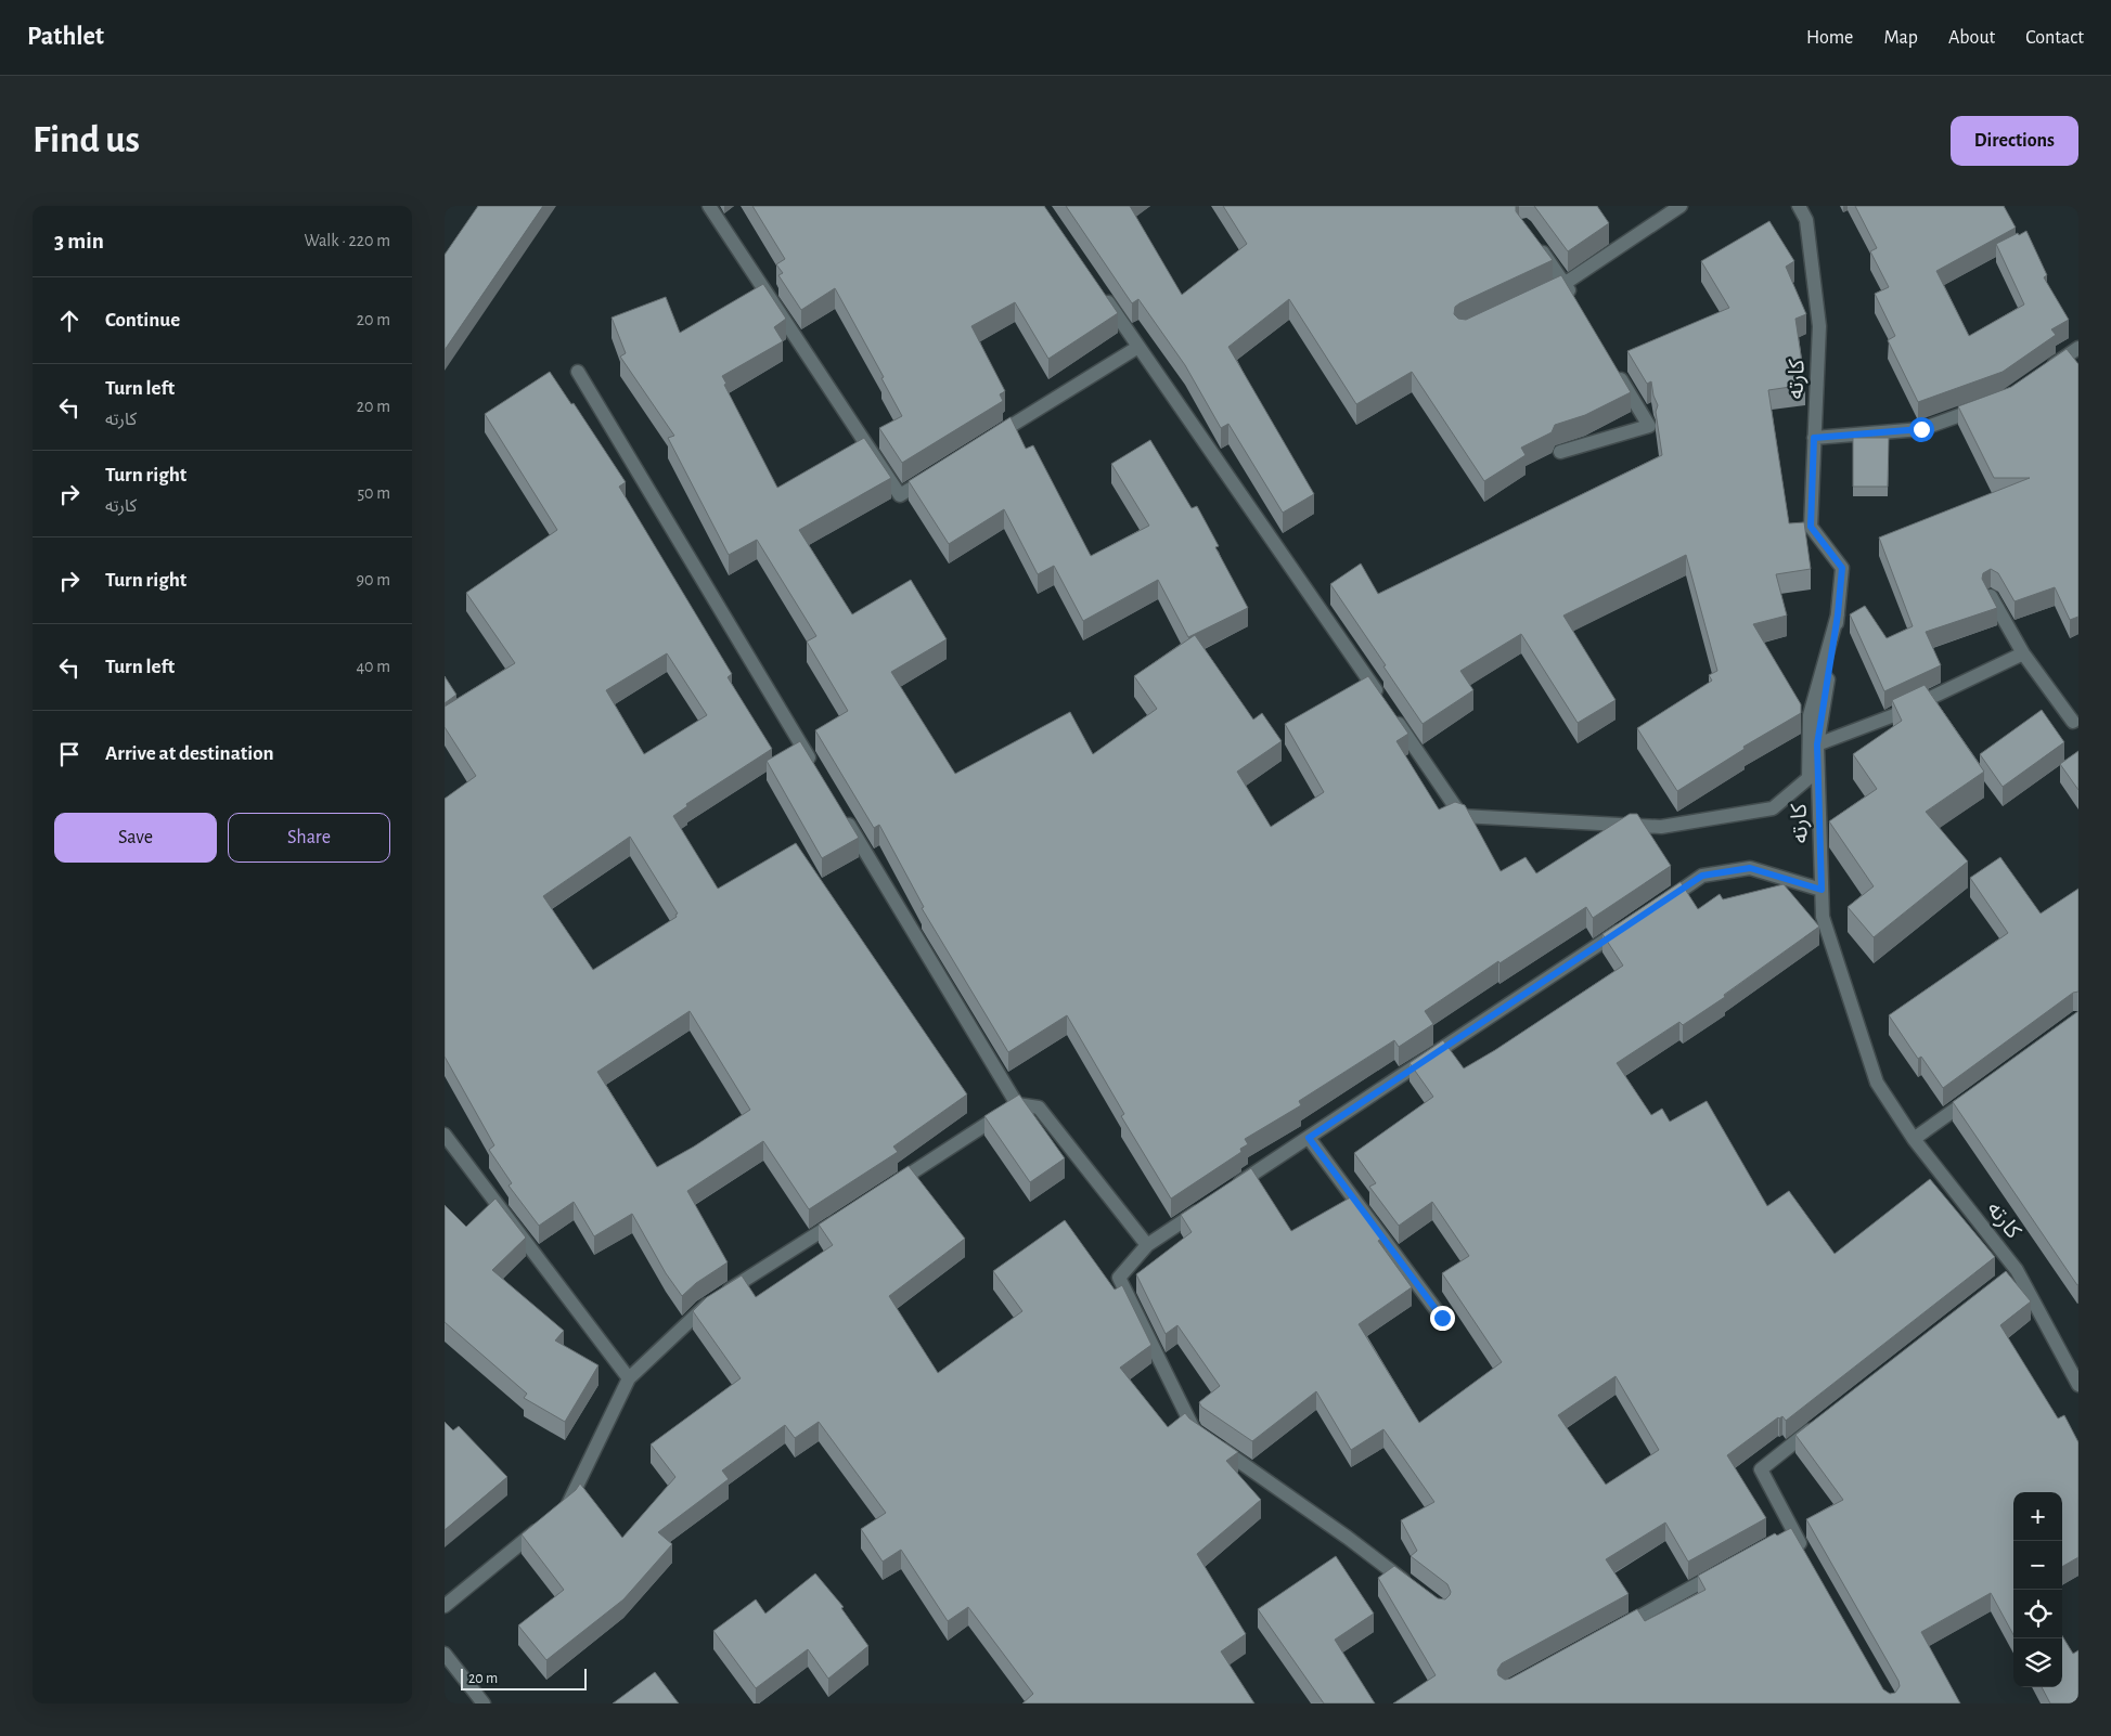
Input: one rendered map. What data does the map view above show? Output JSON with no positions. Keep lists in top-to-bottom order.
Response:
{
  "streets": {
    "street": ["کارته"]
  },
  "scale_bar": "20 m",
  "page": {
    "header": "Pathlet",
    "nav": [
      "Home",
      "Map",
      "About",
      "Contact"
    ],
    "buttons": [
      "Directions",
      ["Save", "Share"]
    ],
    "title": "Find us",
    "heading": ["3 min", "Walk · 220 m"],
    "list": [
      ["Continue", "20 m"],
      ["Turn left", "کارته", "20 m"],
      ["Turn right", "کارته", "50 m"],
      ["Turn right", "90 m"],
      ["Turn left", "40 m"],
      "Arrive at destination"
    ],
    "map_buttons": ["+", "−"],
    "scale": "20 m"
  }
}
